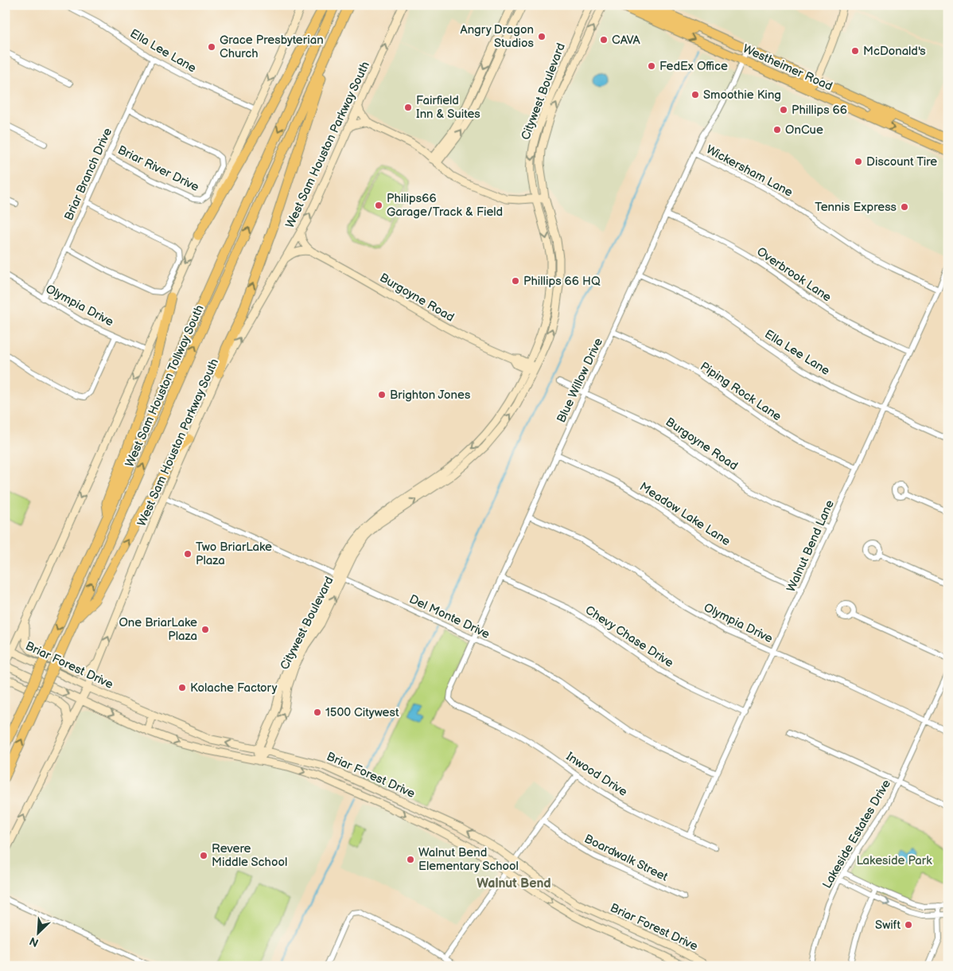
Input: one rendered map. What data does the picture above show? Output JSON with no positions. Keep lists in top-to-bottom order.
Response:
{
  "streets": {
    "highway": ["West Sam Houston Tollway South"],
    "main road": [
      "Westheimer Road",
      "Citywest Boulevard",
      "West Sam Houston Parkway South",
      "Burgoyne Road",
      "Briar Forest Drive"
    ],
    "street": [
      "Ella Lee Lane",
      "Briar River Drive",
      "Wickersham Lane",
      "Briar Branch Drive",
      "Overbrook Lane",
      "Olympia Drive",
      "Blue Willow Drive",
      "Piping Rock Lane",
      "Meadow Lake Lane",
      "Walnut Bend Lane",
      "Del Monte Drive",
      "Chevy Chase Drive",
      "Inwood Drive",
      "Lakeside Estates Drive",
      "Boardwalk Street"
    ]
  },
  "crossings": [
    ["Ella Lee Lane", "Briar Branch Drive"],
    ["Ella Lee Lane", "Blue Willow Drive"],
    ["Ella Lee Lane", "Walnut Bend Lane"],
    ["Westheimer Road", "Blue Willow Drive"],
    ["Citywest Boulevard", "Burgoyne Road"],
    ["Citywest Boulevard", "Del Monte Drive"],
    ["Citywest Boulevard", "Briar Forest Drive"],
    ["West Sam Houston Parkway South", "Burgoyne Road"],
    ["West Sam Houston Parkway South", "Del Monte Drive"],
    ["West Sam Houston Parkway South", "Briar Forest Drive"],
    ["Briar River Drive", "Briar Branch Drive"],
    ["Wickersham Lane", "Blue Willow Drive"],
    ["Wickersham Lane", "Walnut Bend Lane"],
    ["Briar Branch Drive", "Olympia Drive"],
    ["Overbrook Lane", "Blue Willow Drive"],
    ["Overbrook Lane", "Walnut Bend Lane"],
    ["Burgoyne Road", "Blue Willow Drive"],
    ["Burgoyne Road", "Walnut Bend Lane"],
    ["Olympia Drive", "Blue Willow Drive"],
    ["Olympia Drive", "Walnut Bend Lane"],
    ["Olympia Drive", "Lakeside Estates Drive"],
    ["Blue Willow Drive", "Piping Rock Lane"],
    ["Blue Willow Drive", "Meadow Lake Lane"],
    ["Blue Willow Drive", "Del Monte Drive"],
    ["Blue Willow Drive", "Chevy Chase Drive"],
    ["Blue Willow Drive", "Inwood Drive"],
    ["Piping Rock Lane", "Walnut Bend Lane"],
    ["Meadow Lake Lane", "Walnut Bend Lane"],
    ["Walnut Bend Lane", "Del Monte Drive"],
    ["Walnut Bend Lane", "Chevy Chase Drive"],
    ["Walnut Bend Lane", "Inwood Drive"]
  ],
  "one_way": ["West Sam Houston Parkway South"],
  "districts": ["Walnut Bend"],
  "parks": ["Lakeside Park"],
  "places": [
    "Angry Dragon Studios",
    "CAVA",
    "Grace Presbyterian Church",
    "McDonald's",
    "FedEx Office",
    "Smoothie King",
    "Fairfield Inn & Suites",
    "Phillips 66",
    "OnCue",
    "Discount Tire",
    "Philips66 Garage/Track & Field",
    "Tennis Express",
    "Phillips 66 HQ",
    "Brighton Jones",
    "Two BriarLake Plaza",
    "One BriarLake Plaza",
    "Kolache Factory",
    "1500 Citywest",
    "Revere Middle School",
    "Walnut Bend Elementary School",
    "Swift"
  ],
  "north": "bottom left"
}
